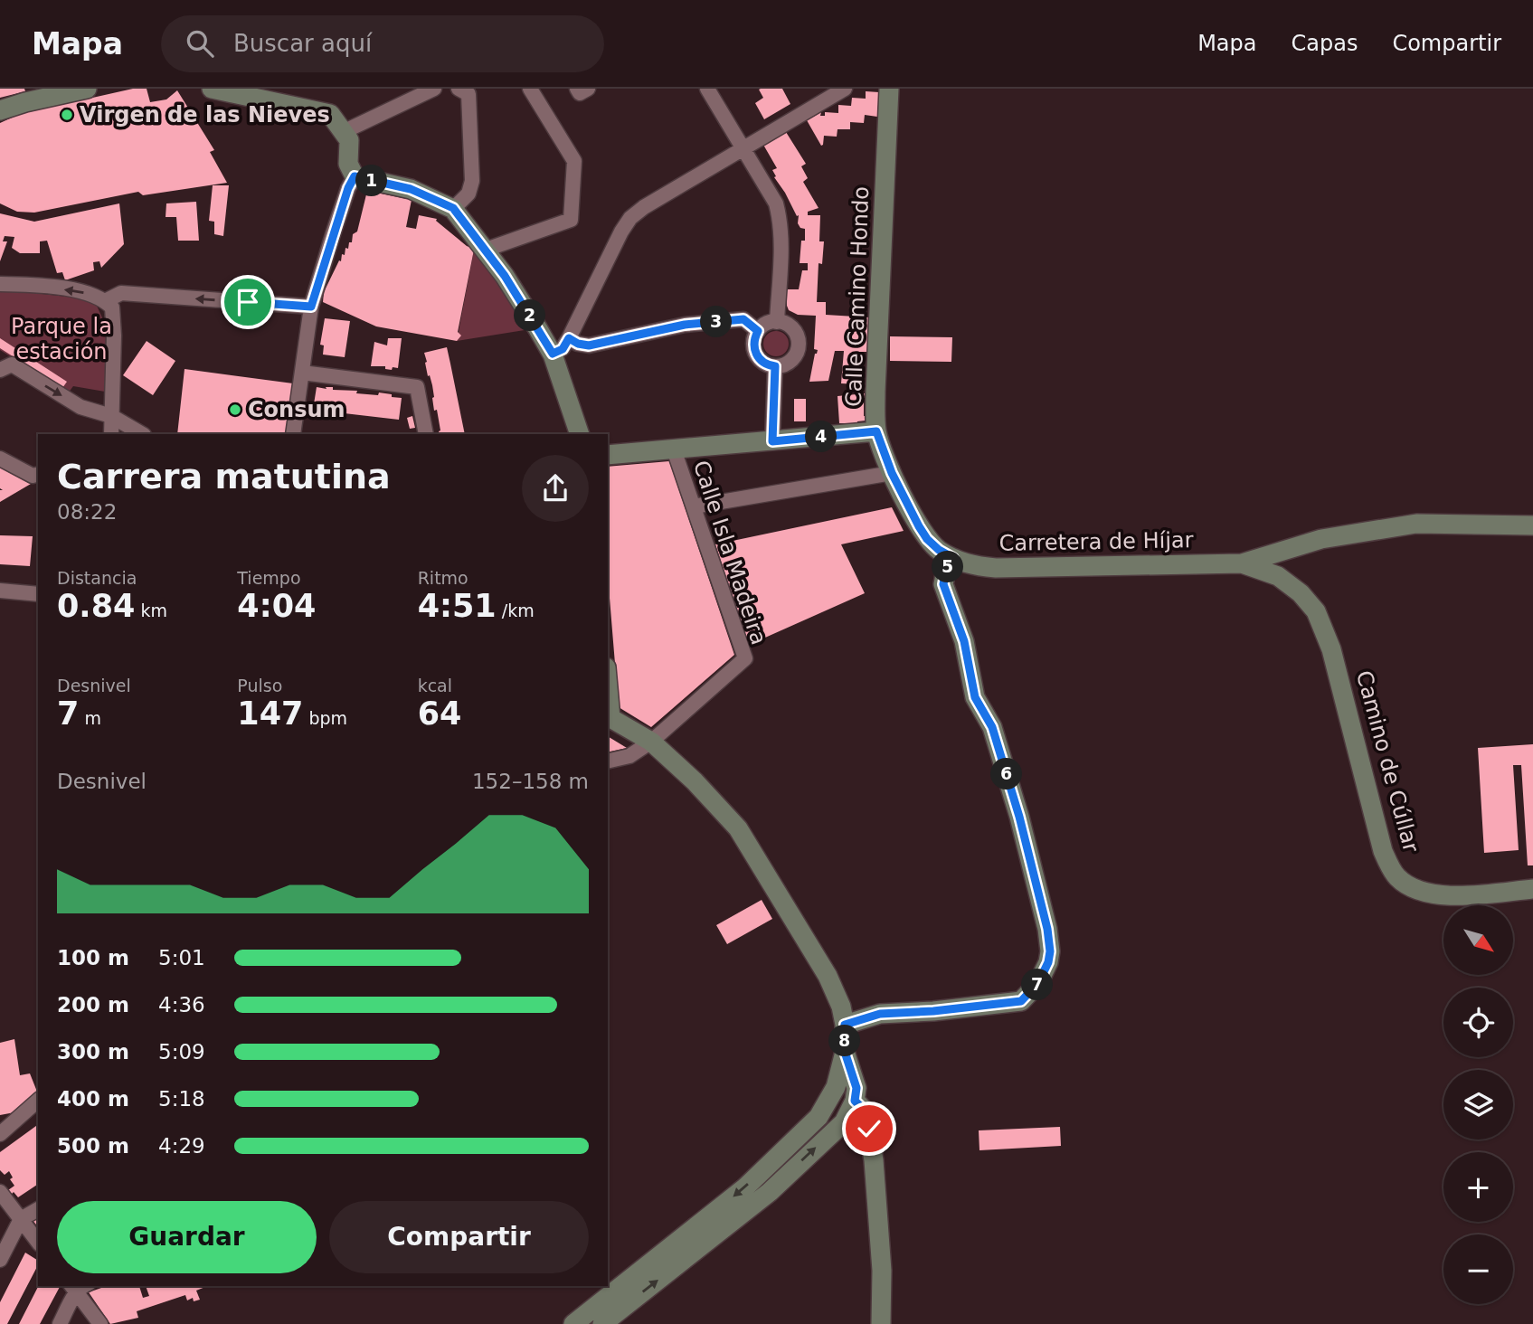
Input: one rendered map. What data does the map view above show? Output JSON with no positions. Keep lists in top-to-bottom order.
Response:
{
  "streets": {
    "street": [
      "Calle Camino Hondo",
      "Carretera de Híjar",
      "Calle Isla Madeira",
      "Camino de Cúllar"
    ]
  },
  "crossings": [
    ["Calle Camino Hondo", "Carretera de Híjar"],
    ["Carretera de Híjar", "Camino de Cúllar"]
  ],
  "parks": ["Parque la estación"],
  "places": ["Virgen de las Nieves", "Consum"],
  "north": "bottom right",
  "page": {
    "header": "Mapa",
    "search": "Buscar aquí",
    "nav": ["Mapa", "Capas", "Compartir"],
    "pins": [
      "1",
      "2",
      "3",
      "4",
      "5",
      "6",
      "7",
      "8"
    ],
    "heading": ["Carrera matutina", "08:22"],
    "stats": [
      ["Distancia", "0.84 km"],
      ["Tiempo", "4:04"],
      ["Ritmo", "4:51 /km"],
      ["Desnivel", "7 m"],
      ["Pulso", "147 bpm"],
      ["kcal", "64"]
    ],
    "chart": ["Desnivel", "152–158 m"],
    "map_buttons": ["+", "−"],
    "list": [
      {
        "name": "100 m",
        "note": "5:01"
      },
      {
        "name": "200 m",
        "note": "4:36"
      },
      {
        "name": "300 m",
        "note": "5:09"
      },
      {
        "name": "400 m",
        "note": "5:18"
      },
      {
        "name": "500 m",
        "note": "4:29"
      }
    ],
    "buttons": ["Guardar", "Compartir"]
  }
}
